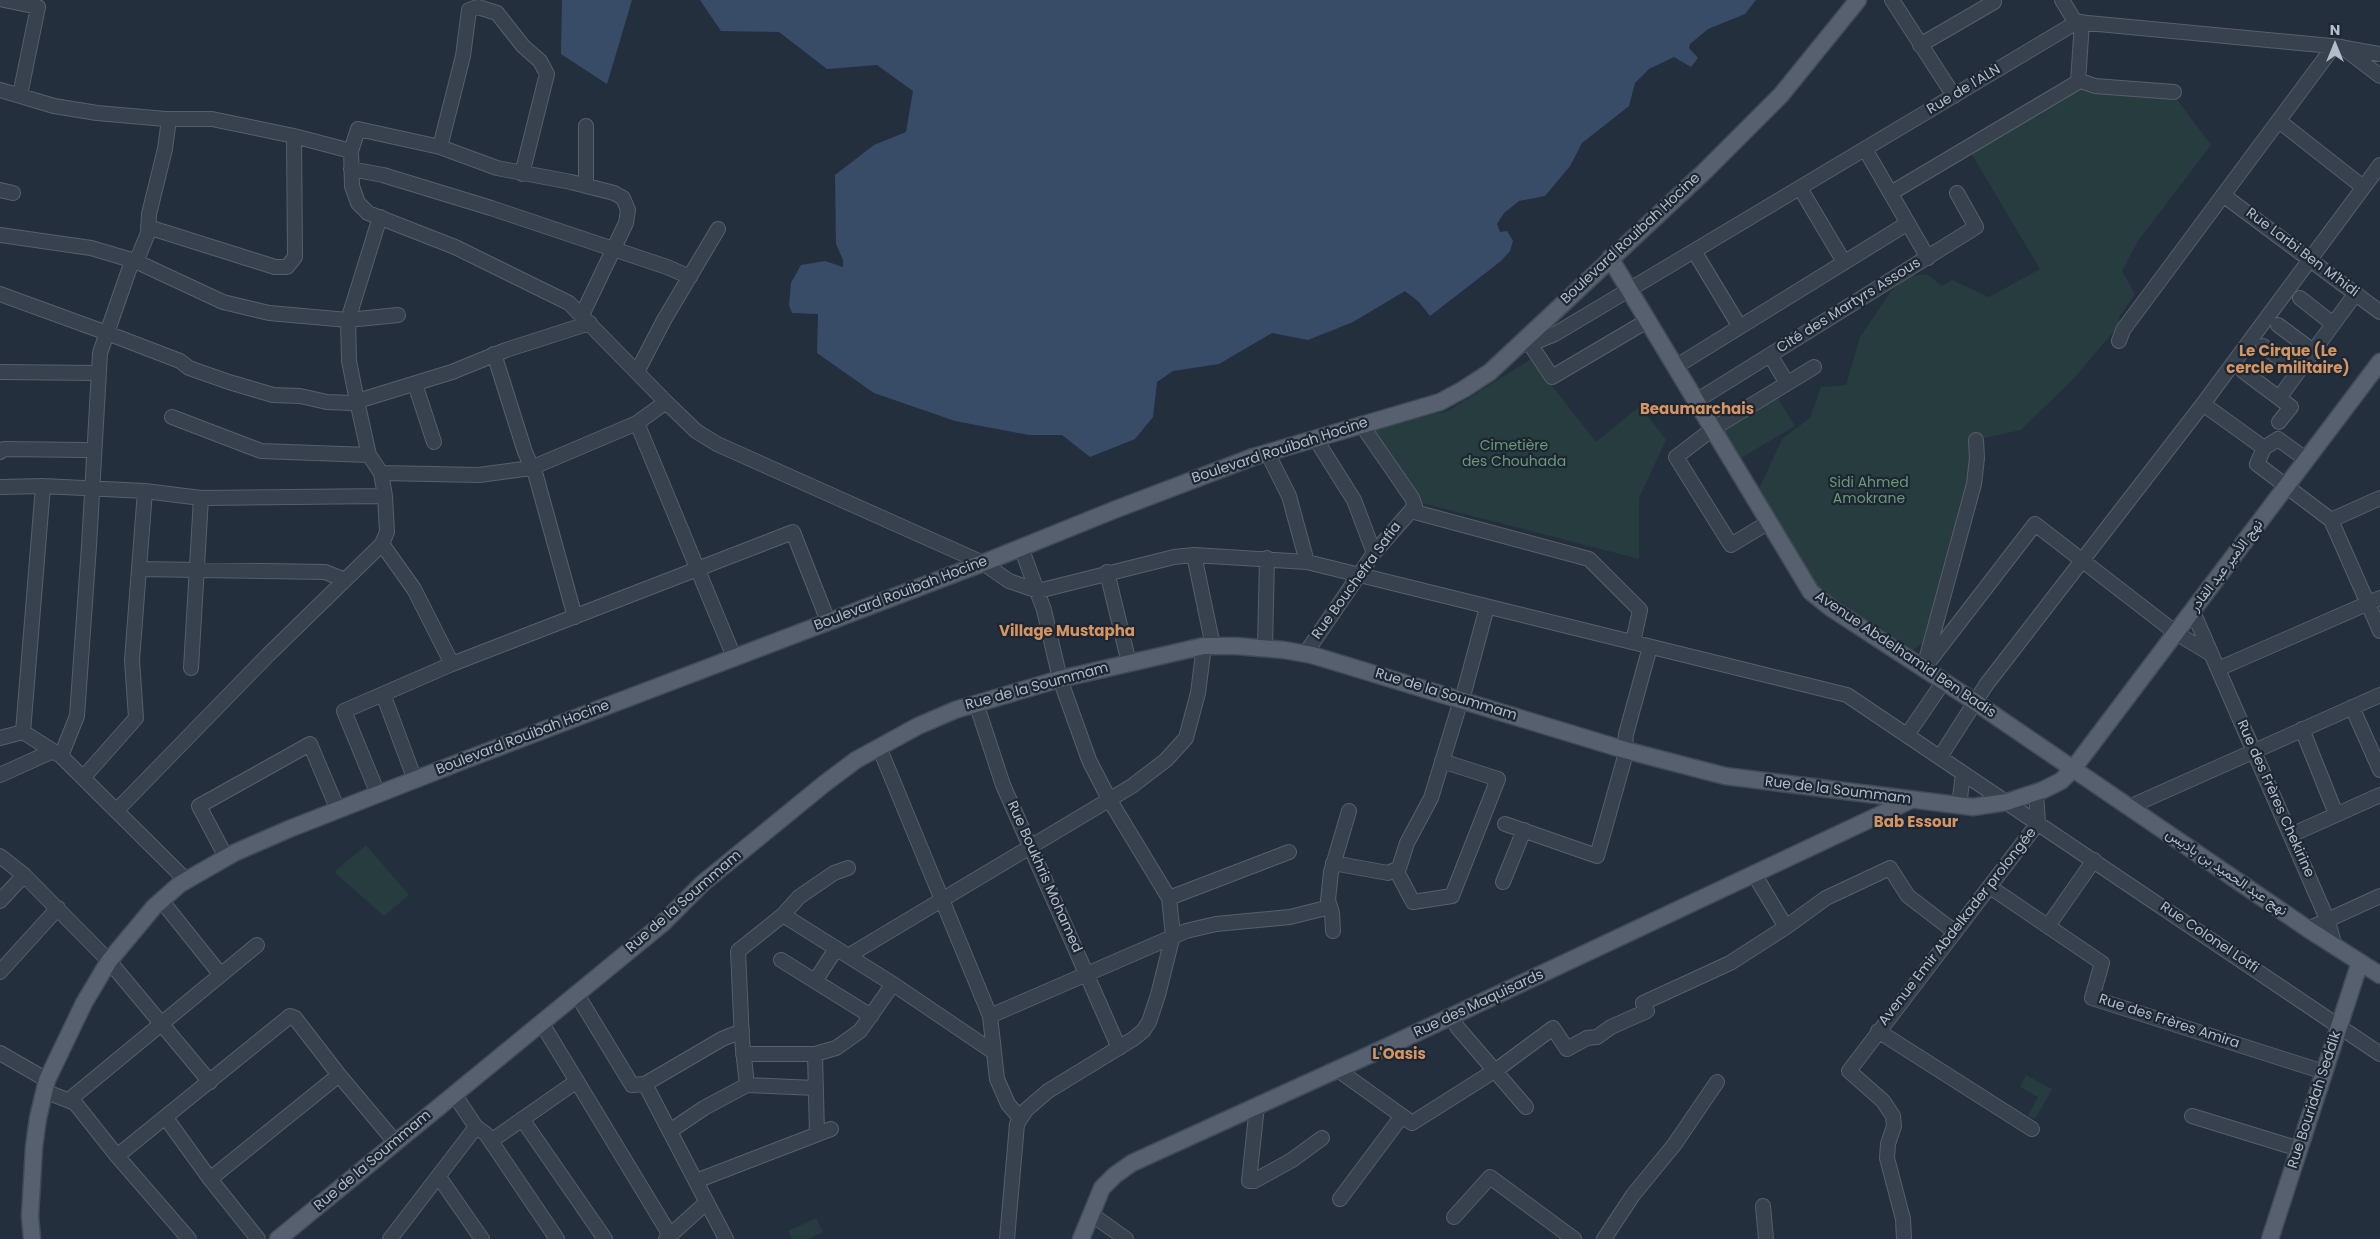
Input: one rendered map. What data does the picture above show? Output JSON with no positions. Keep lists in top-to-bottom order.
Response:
{
  "streets": {
    "main road": [
      "Boulevard Rouibah Hocine",
      "نهج الأمير عبد القادر",
      "Avenue Abdelhamid Ben Badis",
      "Rue de la Soummam",
      "نهج عبد الحميد بن باديس",
      "Rue des Maquisards",
      "Rue Bouridah Seddik"
    ],
    "street": [
      "Rue de l'ALN",
      "Rue Larbi Ben M'hidi",
      "Cité des Martyrs Assous",
      "Rue Bouchefra Safia",
      "Rue des Frères Chekirine",
      "Rue Boukhris Mohamed",
      "Avenue Emir Abdelkader prolongée",
      "Rue Colonel Lotfi",
      "Rue des Frères Amira"
    ]
  },
  "crossings": [
    ["Rue de l'ALN", "Boulevard Rouibah Hocine"],
    ["Rue de l'ALN", "Cité des Martyrs Assous"],
    ["Rue de l'ALN", "Avenue Abdelhamid Ben Badis"],
    ["Boulevard Rouibah Hocine", "Avenue Abdelhamid Ben Badis"],
    ["Cité des Martyrs Assous", "Avenue Abdelhamid Ben Badis"],
    ["نهج الأمير عبد القادر", "Avenue Abdelhamid Ben Badis"],
    ["نهج الأمير عبد القادر", "Rue de la Soummam"],
    ["نهج الأمير عبد القادر", "Rue des Frères Chekirine"],
    ["نهج الأمير عبد القادر", "نهج عبد الحميد بن باديس"],
    ["نهج الأمير عبد القادر", "Avenue Emir Abdelkader prolongée"],
    ["نهج الأمير عبد القادر", "Rue Colonel Lotfi"],
    ["Rue Bouchefra Safia", "Rue de la Soummam"],
    ["Rue Bouchefra Safia", "Rue Colonel Lotfi"],
    ["Avenue Abdelhamid Ben Badis", "نهج عبد الحميد بن باديس"],
    ["Rue de la Soummam", "Rue Boukhris Mohamed"],
    ["Rue de la Soummam", "Rue Colonel Lotfi"],
    ["Rue de la Soummam", "Rue des Maquisards"],
    ["Rue des Frères Chekirine", "نهج عبد الحميد بن باديس"],
    ["نهج عبد الحميد بن باديس", "Rue Bouridah Seddik"],
    ["Avenue Emir Abdelkader prolongée", "Rue Colonel Lotfi"],
    ["Avenue Emir Abdelkader prolongée", "Rue des Frères Amira"],
    ["Rue Colonel Lotfi", "Rue Bouridah Seddik"],
    ["Rue des Frères Amira", "Rue Bouridah Seddik"]
  ],
  "districts": [
    "Le Cirque (Le cercle militaire)",
    "Beaumarchais",
    "Village Mustapha",
    "Bab Essour",
    "L'Oasis"
  ],
  "parks": ["Cimetière des Chouhada", "Sidi Ahmed Amokrane"],
  "north": "top"
}
